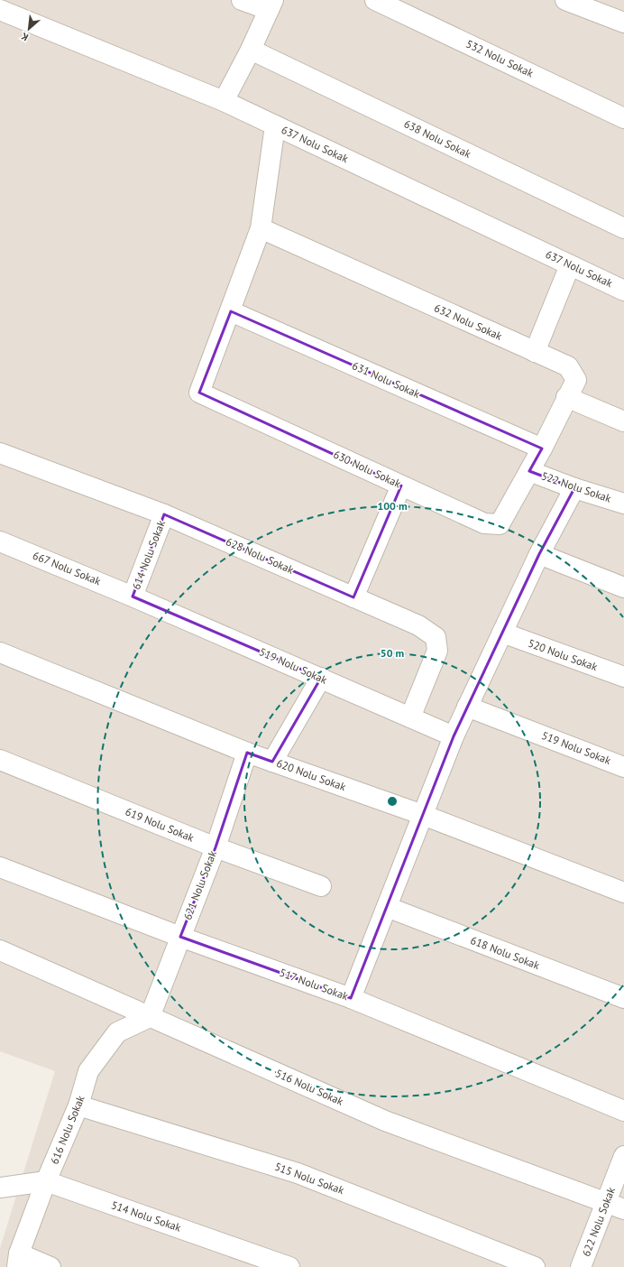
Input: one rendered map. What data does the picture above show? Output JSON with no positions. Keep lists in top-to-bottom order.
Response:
{
  "streets": {
    "street": [
      "532 Nolu Sokak",
      "638 Nolu Sokak",
      "637 Nolu Sokak",
      "632 Nolu Sokak",
      "631 Nolu Sokak",
      "630 Nolu Sokak",
      "522 Nolu Sokak",
      "614 Nolu Sokak",
      "628 Nolu Sokak",
      "667 Nolu Sokak",
      "520 Nolu Sokak",
      "519 Nolu Sokak",
      "620 Nolu Sokak",
      "619 Nolu Sokak",
      "621 Nolu Sokak",
      "618 Nolu Sokak",
      "517 Nolu Sokak",
      "516 Nolu Sokak",
      "616 Nolu Sokak",
      "515 Nolu Sokak",
      "514 Nolu Sokak",
      "622 Nolu Sokak"
    ]
  },
  "crossings": [
    ["632 Nolu Sokak", "631 Nolu Sokak"],
    ["632 Nolu Sokak", "630 Nolu Sokak"],
    ["632 Nolu Sokak", "522 Nolu Sokak"],
    ["631 Nolu Sokak", "630 Nolu Sokak"],
    ["630 Nolu Sokak", "522 Nolu Sokak"],
    ["614 Nolu Sokak", "628 Nolu Sokak"],
    ["614 Nolu Sokak", "667 Nolu Sokak"],
    ["614 Nolu Sokak", "519 Nolu Sokak"],
    ["628 Nolu Sokak", "519 Nolu Sokak"],
    ["667 Nolu Sokak", "519 Nolu Sokak"],
    ["620 Nolu Sokak", "621 Nolu Sokak"],
    ["619 Nolu Sokak", "621 Nolu Sokak"],
    ["621 Nolu Sokak", "517 Nolu Sokak"],
    ["621 Nolu Sokak", "516 Nolu Sokak"],
    ["621 Nolu Sokak", "616 Nolu Sokak"],
    ["516 Nolu Sokak", "616 Nolu Sokak"],
    ["516 Nolu Sokak", "622 Nolu Sokak"],
    ["616 Nolu Sokak", "515 Nolu Sokak"],
    ["616 Nolu Sokak", "514 Nolu Sokak"]
  ],
  "north": "bottom left",
  "rings": ["100 m", "50 m"]
}
